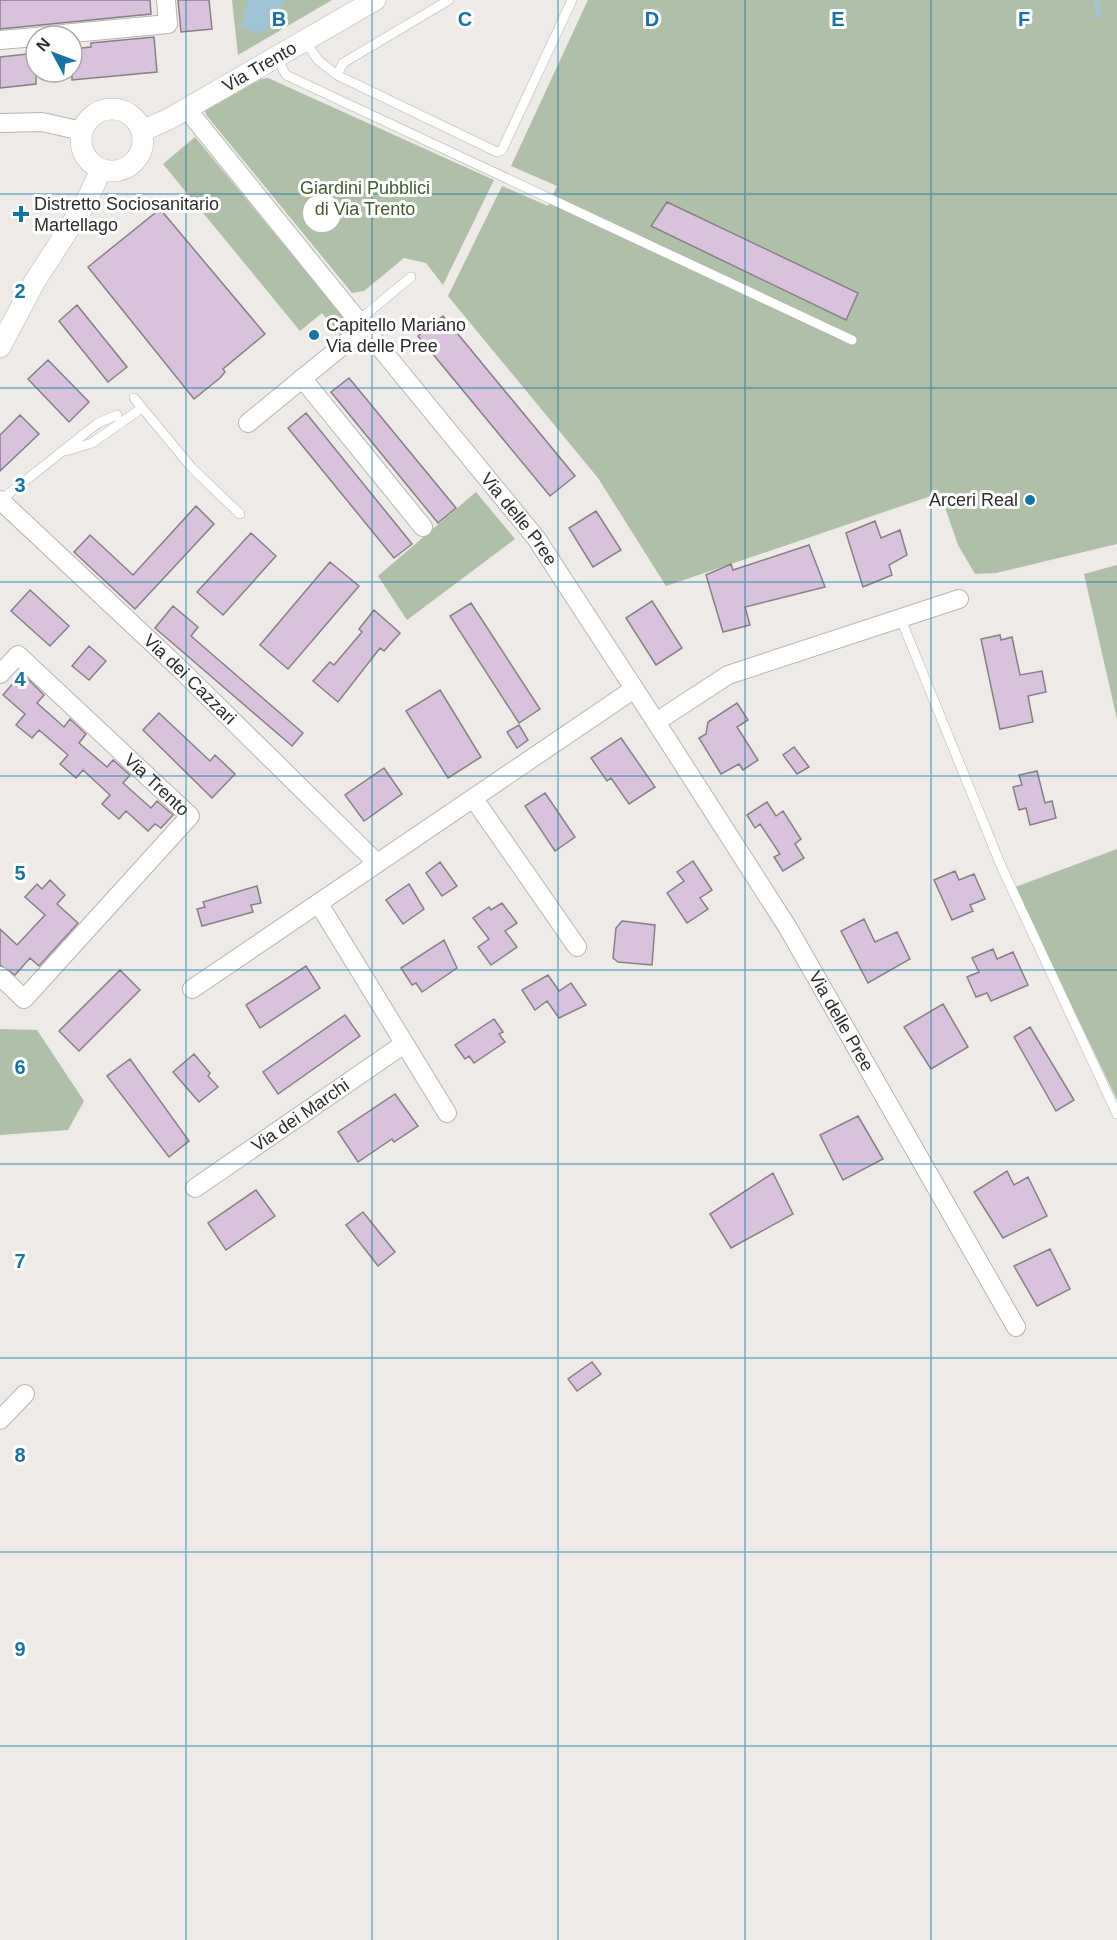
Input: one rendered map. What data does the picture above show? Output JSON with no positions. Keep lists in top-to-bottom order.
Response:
{
  "streets": {
    "street": [
      "Via Trento",
      "Via delle Pree",
      "Via dei Cazzari",
      "Via dei Marchi"
    ]
  },
  "crossings": [
    ["Via Trento", "Via delle Pree"]
  ],
  "parks": ["Giardini Pubblici di Via Trento"],
  "places": {
    "health": ["Distretto Sociosanitario Martellago"],
    "other": ["Capitello Mariano Via delle Pree", "Arceri Real"]
  },
  "north": "top left",
  "grid": {
    "columns": [
      "B",
      "C",
      "D",
      "E",
      "F"
    ],
    "rows": [
      "2",
      "3",
      "4",
      "5",
      "6",
      "7",
      "8",
      "9"
    ]
  }
}
